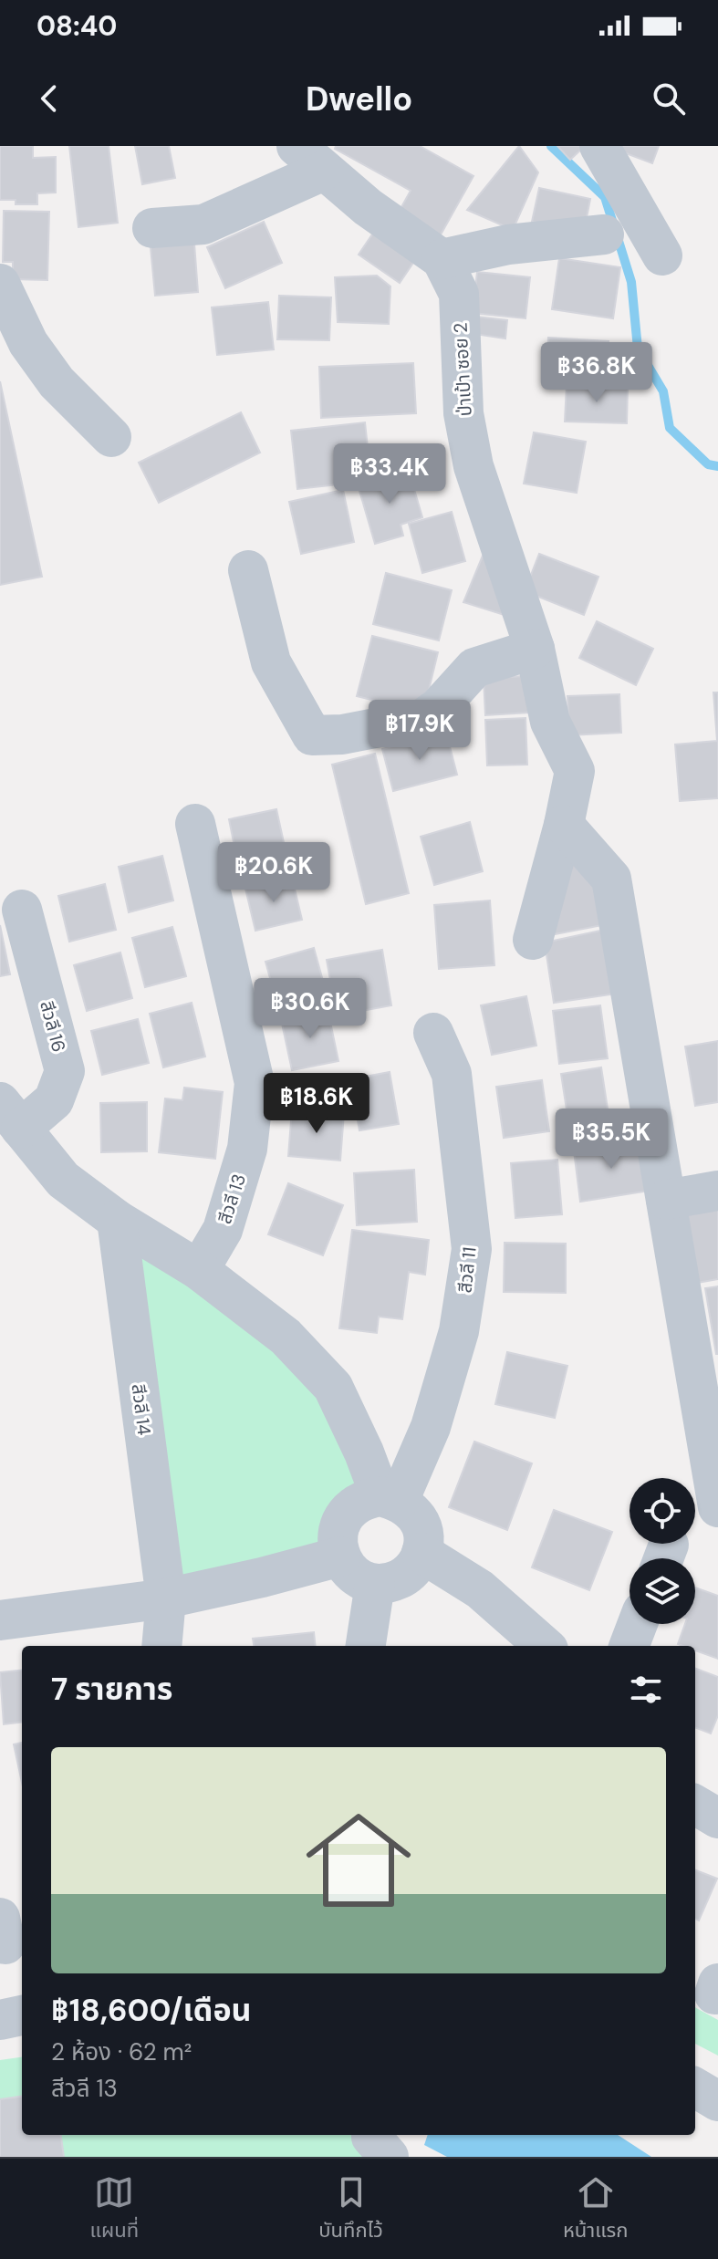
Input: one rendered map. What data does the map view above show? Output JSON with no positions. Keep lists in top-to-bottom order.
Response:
{
  "streets": {
    "street": [
      "ป่าเป้า ซอย 2",
      "สีวลี 16",
      "สีวลี 13",
      "สีวลี 11",
      "สีวลี 14"
    ]
  },
  "page": {
    "status": "08:40",
    "header": "Dwello",
    "price": [
      "฿36.8K",
      "฿33.4K",
      "฿17.9K",
      "฿20.6K",
      "฿30.6K",
      "฿18.6K",
      "฿35.5K"
    ],
    "heading": "7 รายการ",
    "list": [
      {
        "name": "฿18,600/เดือน",
        "note": "2 ห้อง · 62 m² · สีวลี 13"
      }
    ],
    "tabs": ["แผนที่", "บันทึกไว้", "หน้าแรก"]
  }
}
